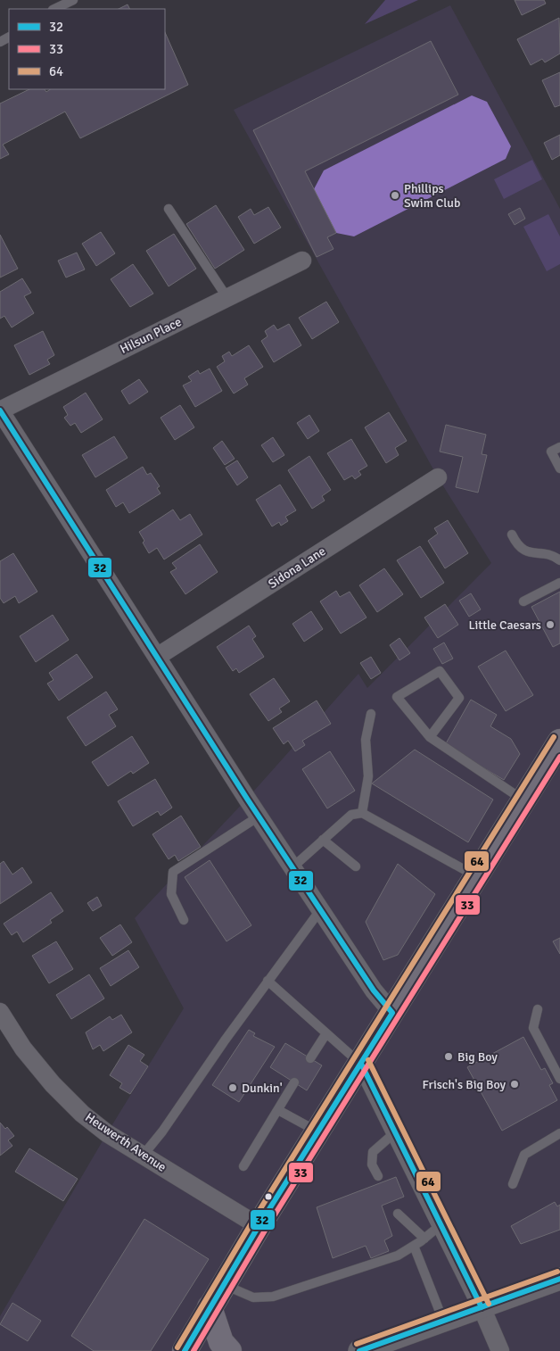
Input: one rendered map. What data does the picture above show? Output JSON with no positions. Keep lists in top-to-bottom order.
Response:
{
  "streets": {
    "street": ["Hilsun Place", "Sidona Lane", "Heuwerth Avenue"]
  },
  "places": [
    "Phillips Swim Club",
    "Little Caesars",
    "Big Boy",
    "Frisch's Big Boy",
    "Dunkin'"
  ],
  "lines": ["transit line 32", "transit line 64", "transit line 33"],
  "legend": ["32", "33", "64"]
}
